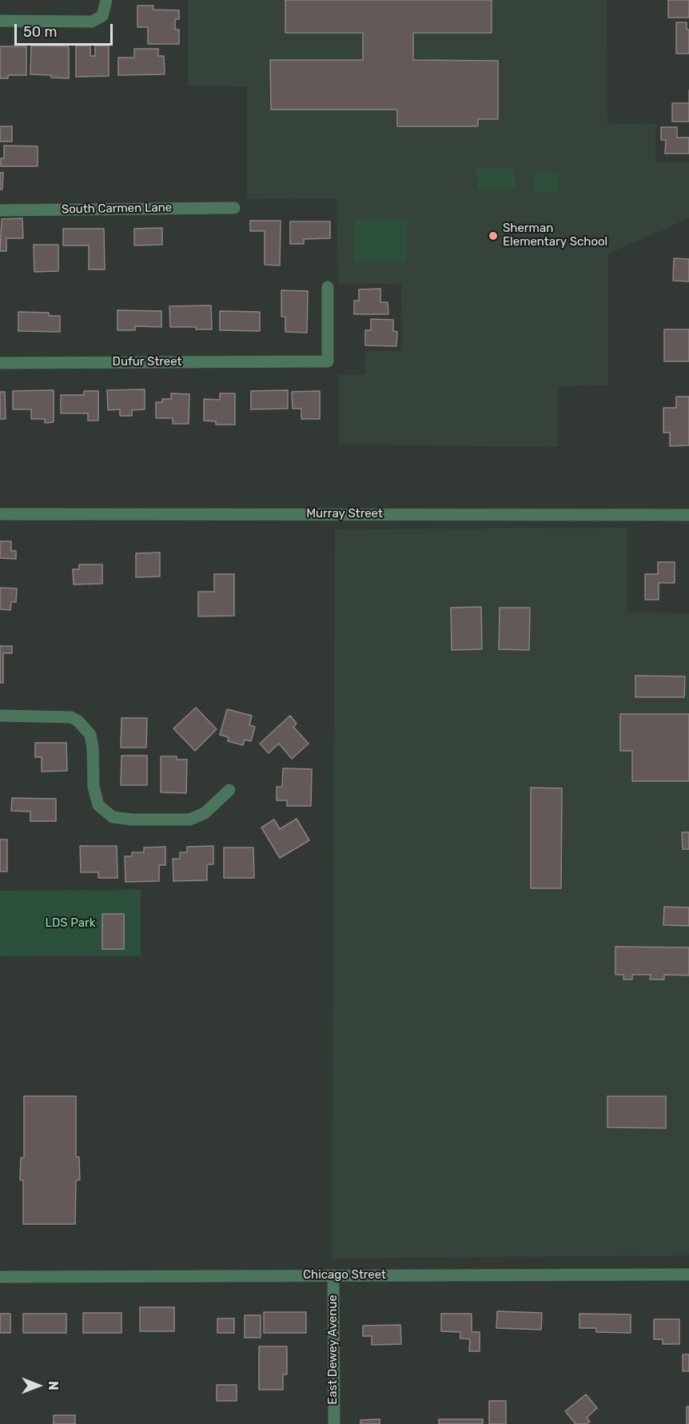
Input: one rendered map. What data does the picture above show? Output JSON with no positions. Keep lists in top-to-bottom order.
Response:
{
  "streets": {
    "street": [
      "South Carmen Lane",
      "Dufur Street",
      "Murray Street",
      "Chicago Street",
      "East Dewey Avenue"
    ]
  },
  "crossings": [
    ["Chicago Street", "East Dewey Avenue"]
  ],
  "parks": ["LDS Park"],
  "places": ["Sherman Elementary School"],
  "scale_bar": "50 m",
  "north": "right"
}
